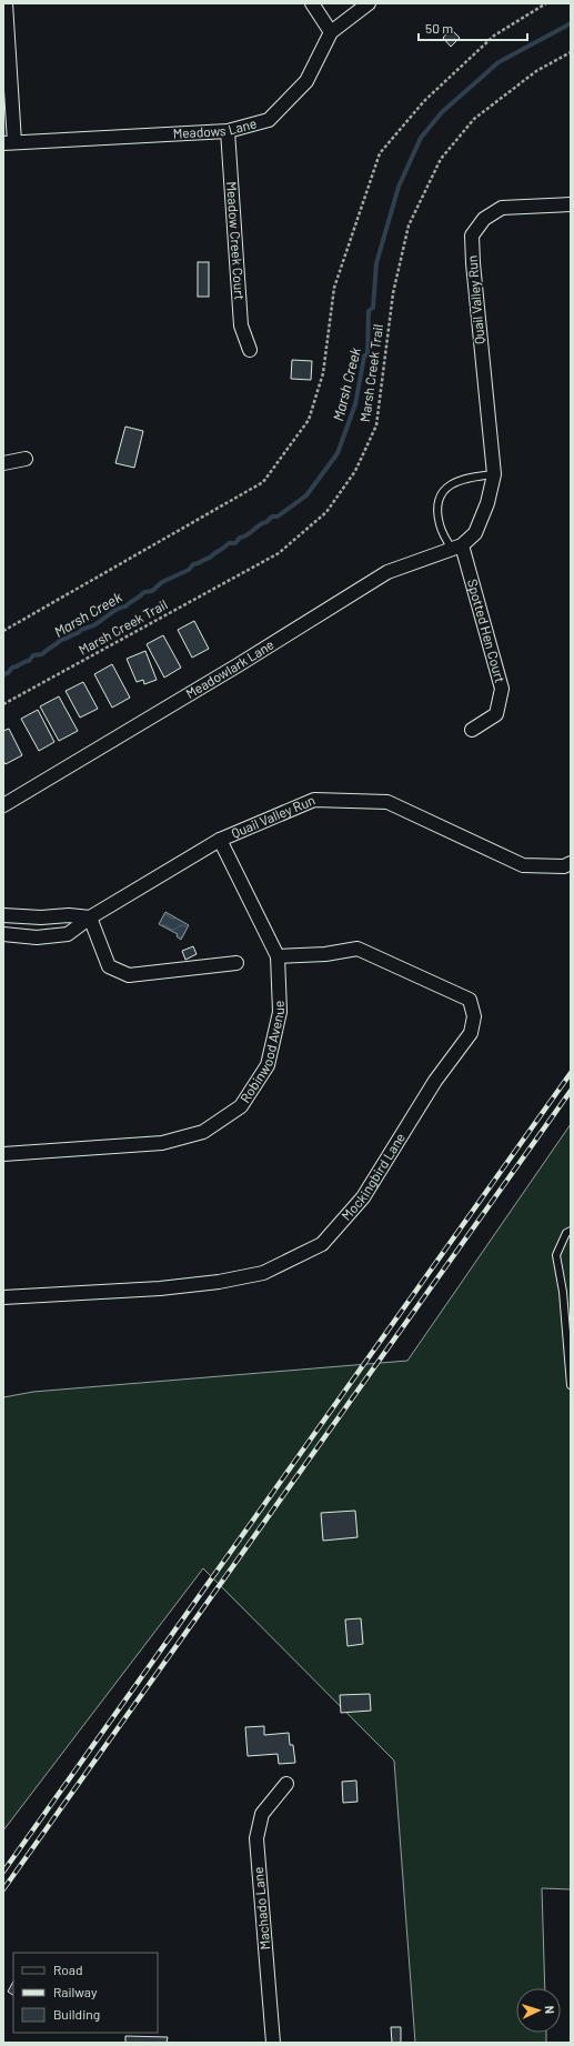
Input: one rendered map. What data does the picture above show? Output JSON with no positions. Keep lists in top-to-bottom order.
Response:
{
  "streets": {
    "street": [
      "Meadows Lane",
      "Meadow Creek Court",
      "Quail Valley Run",
      "Spotted Hen Court",
      "Meadowlark Lane",
      "Robinwood Avenue",
      "Mockingbird Lane",
      "Machado Lane"
    ],
    "path": ["Marsh Creek Trail"]
  },
  "crossings": [
    ["Meadows Lane", "Meadow Creek Court"],
    ["Quail Valley Run", "Spotted Hen Court"],
    ["Quail Valley Run", "Meadowlark Lane"],
    ["Quail Valley Run", "Robinwood Avenue"],
    ["Spotted Hen Court", "Meadowlark Lane"],
    ["Robinwood Avenue", "Mockingbird Lane"]
  ],
  "water": ["Marsh Creek"],
  "legend": ["Road", "Railway", "Building"],
  "scale_bar": "50 m",
  "north": "right"
}
